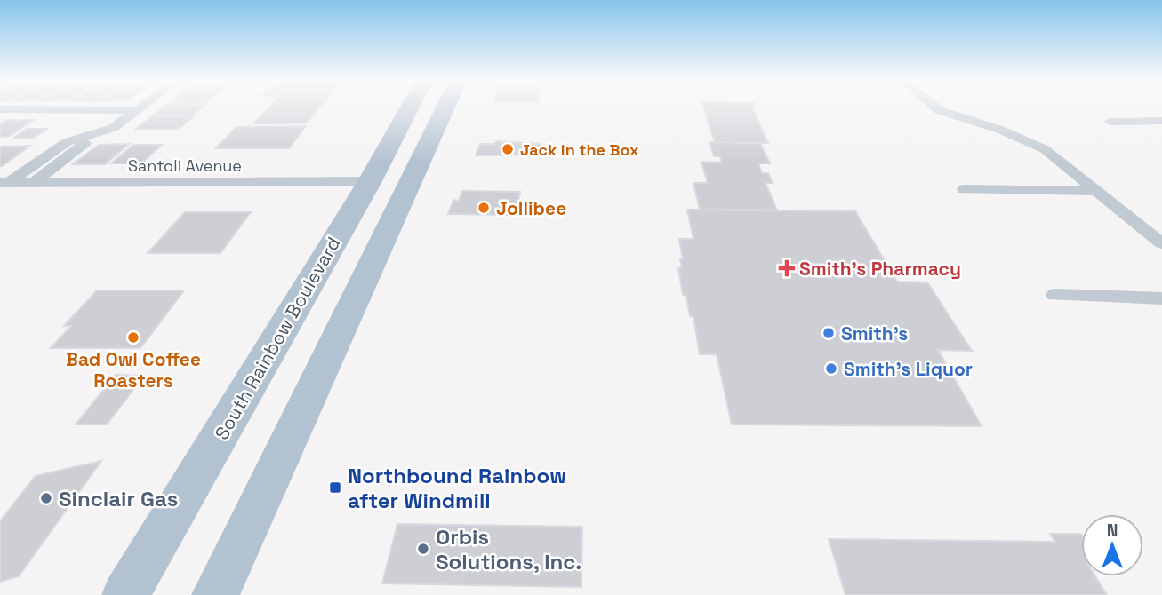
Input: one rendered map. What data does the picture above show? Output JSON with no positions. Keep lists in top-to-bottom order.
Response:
{
  "streets": {
    "main road": ["South Rainbow Boulevard"],
    "street": ["Santoli Avenue"]
  },
  "crossings": [
    ["Santoli Avenue", "South Rainbow Boulevard"]
  ],
  "places": {
    "other": [
      "Jack in the Box",
      "Jollibee",
      "Smith's",
      "Bad Owl Coffee Roasters",
      "Smith's Liquor",
      "Sinclair Gas",
      "Orbis Solutions, Inc."
    ],
    "health": ["Smith's Pharmacy"],
    "transit": ["Northbound Rainbow after Windmill"]
  },
  "north": "top"
}
